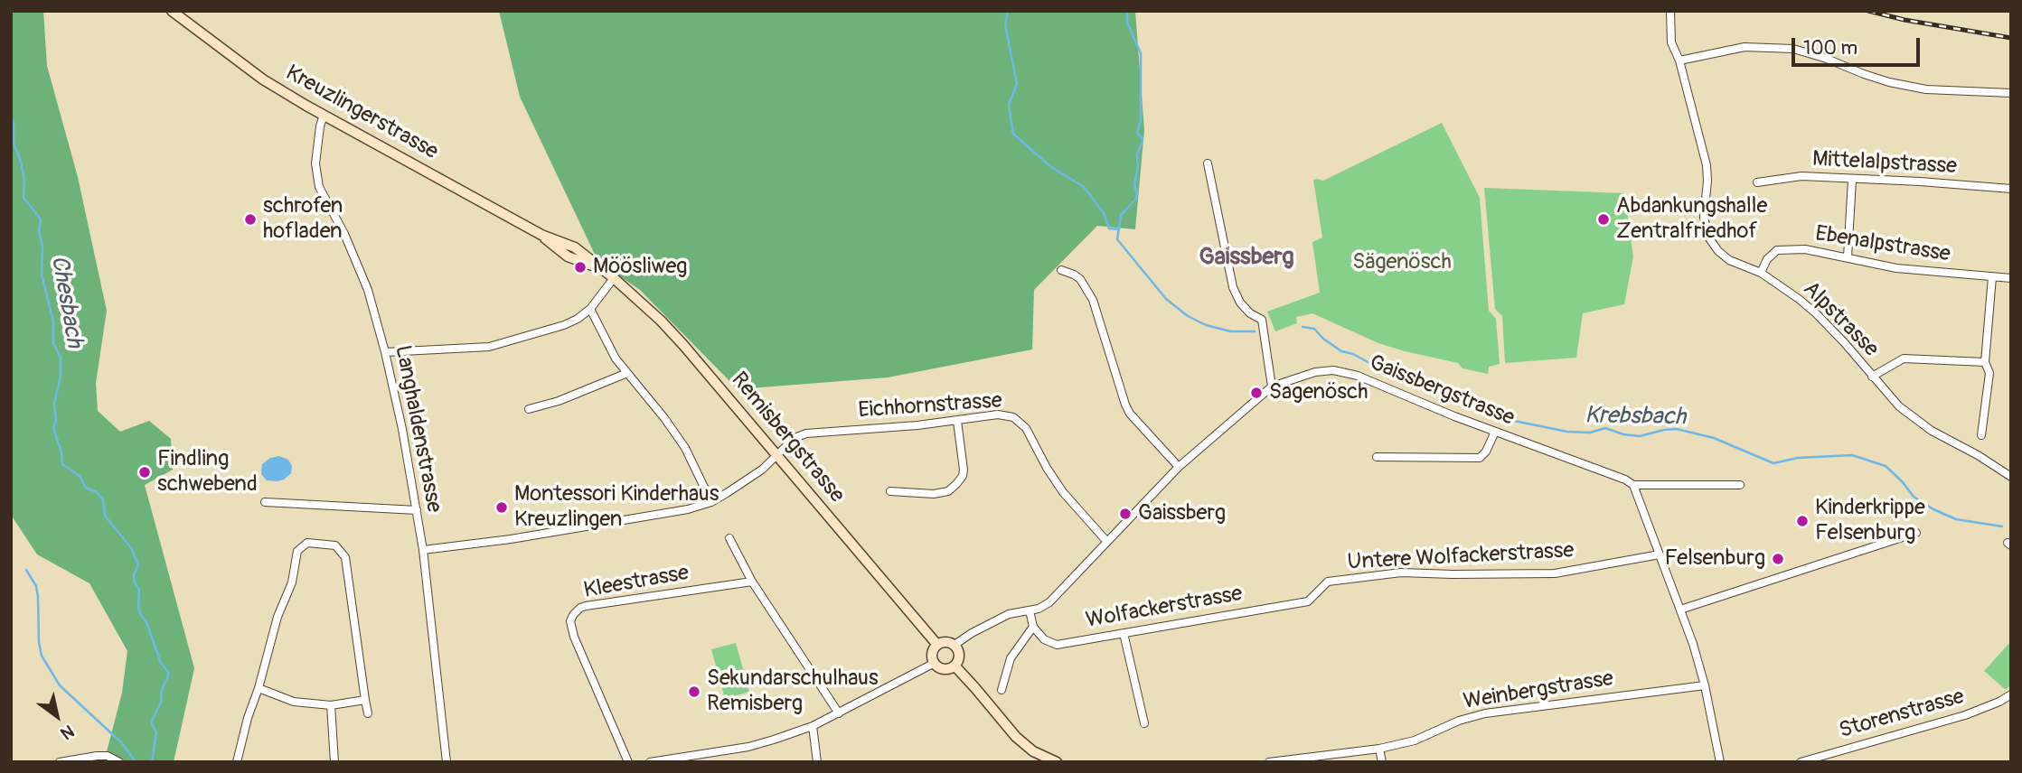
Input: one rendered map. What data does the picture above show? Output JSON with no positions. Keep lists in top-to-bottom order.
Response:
{
  "streets": {
    "street": [
      "Kreuzlingerstrasse",
      "Mittelalpstrasse",
      "Ebenalpstrasse",
      "Alpstrasse",
      "Gaissbergstrasse",
      "Eichhornstrasse",
      "Langhaldenstrasse",
      "Remisbergstrasse",
      "Untere Wolfackerstrasse",
      "Kleestrasse",
      "Wolfackerstrasse",
      "Weinbergstrasse",
      "Storenstrasse"
    ]
  },
  "crossings": [
    ["Kreuzlingerstrasse", "Langhaldenstrasse"],
    ["Kreuzlingerstrasse", "Remisbergstrasse"],
    ["Ebenalpstrasse", "Alpstrasse"],
    ["Gaissbergstrasse", "Eichhornstrasse"],
    ["Gaissbergstrasse", "Remisbergstrasse"],
    ["Eichhornstrasse", "Langhaldenstrasse"],
    ["Eichhornstrasse", "Remisbergstrasse"],
    ["Untere Wolfackerstrasse", "Wolfackerstrasse"]
  ],
  "districts": ["Gaissberg"],
  "water": ["Chesbach", "Krebsbach"],
  "parks": ["Sägenösch"],
  "places": [
    "schrofen hofladen",
    "Abdankungshalle Zentralfriedhof",
    "Möösliweg",
    "Sagenösch",
    "Findling schwebend",
    "Montessori Kinderhaus Kreuzlingen",
    "Gaissberg",
    "Kinderkrippe Felsenburg",
    "Felsenburg",
    "Sekundarschulhaus Remisberg"
  ],
  "scale_bar": "100 m",
  "north": "bottom right"
}
